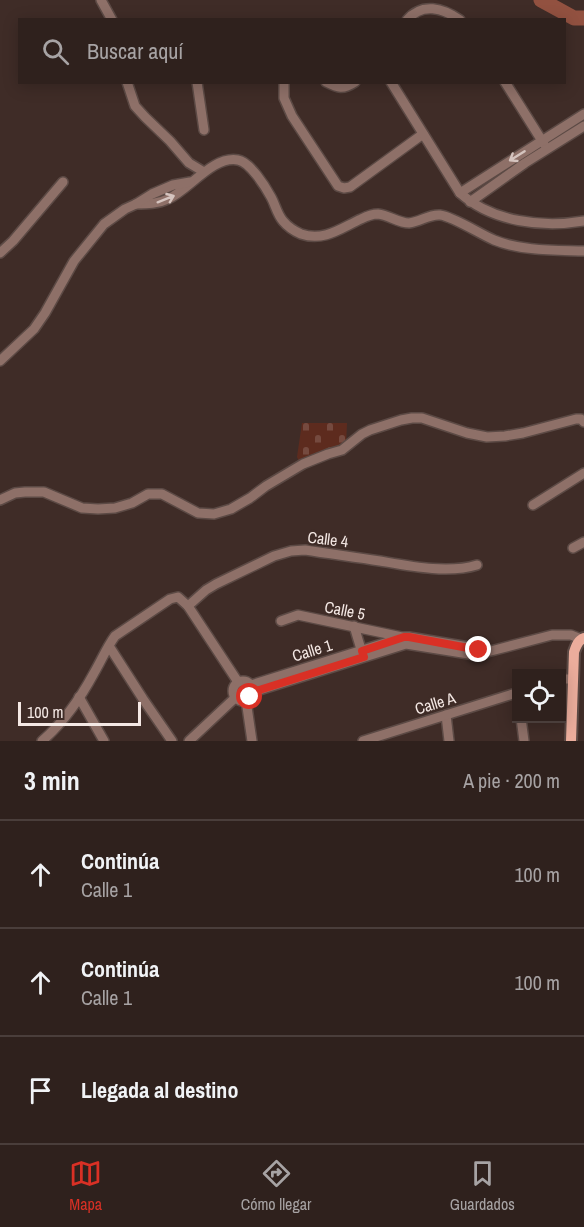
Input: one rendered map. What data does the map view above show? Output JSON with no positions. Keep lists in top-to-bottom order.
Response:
{
  "streets": {
    "street": [
      "Calle 4",
      "Calle 5",
      "Calle 1",
      "Calle A"
    ]
  },
  "crossings": [
    ["Calle 5", "Calle 1"]
  ],
  "scale_bar": "100 m",
  "page": {
    "search": "Buscar aquí",
    "scale": "100 m",
    "heading": ["3 min", "A pie · 200 m"],
    "list": [
      ["Continúa", "Calle 1", "100 m"],
      ["Continúa", "Calle 1", "100 m"],
      "Llegada al destino"
    ],
    "nav": ["Mapa", "Cómo llegar", "Guardados"]
  }
}
